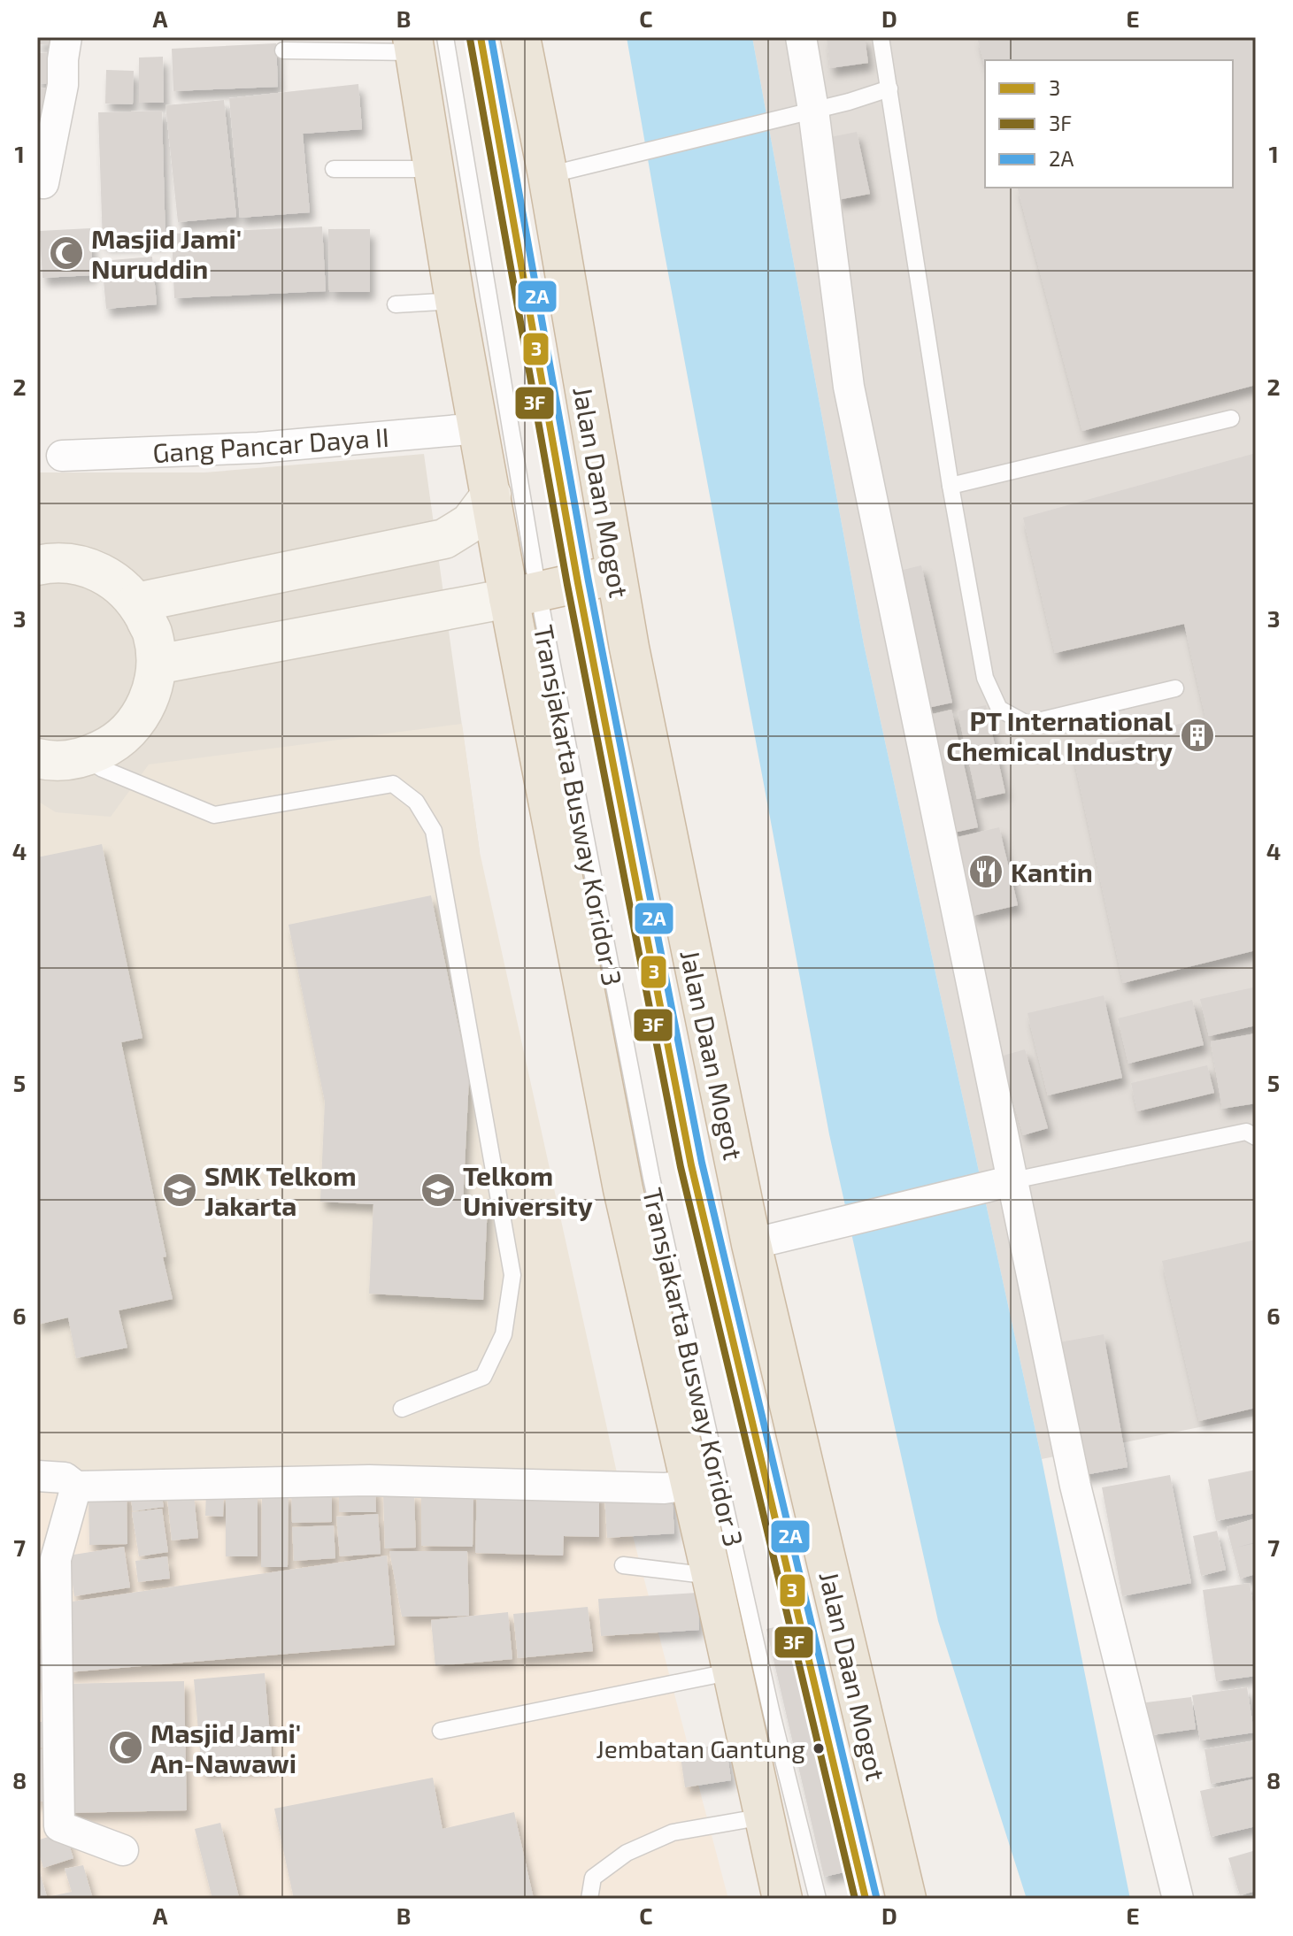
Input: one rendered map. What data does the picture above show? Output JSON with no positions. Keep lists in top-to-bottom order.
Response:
{
  "streets": {
    "highway": ["Jalan Daan Mogot"],
    "street": ["Gang Pancar Daya II"],
    "lane": ["Transjakarta Busway Koridor 3"]
  },
  "places": {
    "mosque": ["Masjid Jami' Nuruddin", "Masjid Jami' An-Nawawi"],
    "building": ["PT International Chemical Industry"],
    "restaurant": ["Kantin"],
    "school or university": ["SMK Telkom Jakarta", "Telkom University"],
    "other": ["Jembatan Gantung"]
  },
  "lines": ["transit line 3", "transit line 2A", "transit line 3F"],
  "legend": ["3", "3F", "2A"],
  "grid": {
    "columns": [
      "A",
      "B",
      "C",
      "D",
      "E"
    ],
    "rows": [
      "1",
      "2",
      "3",
      "4",
      "5",
      "6",
      "7",
      "8"
    ]
  }
}
